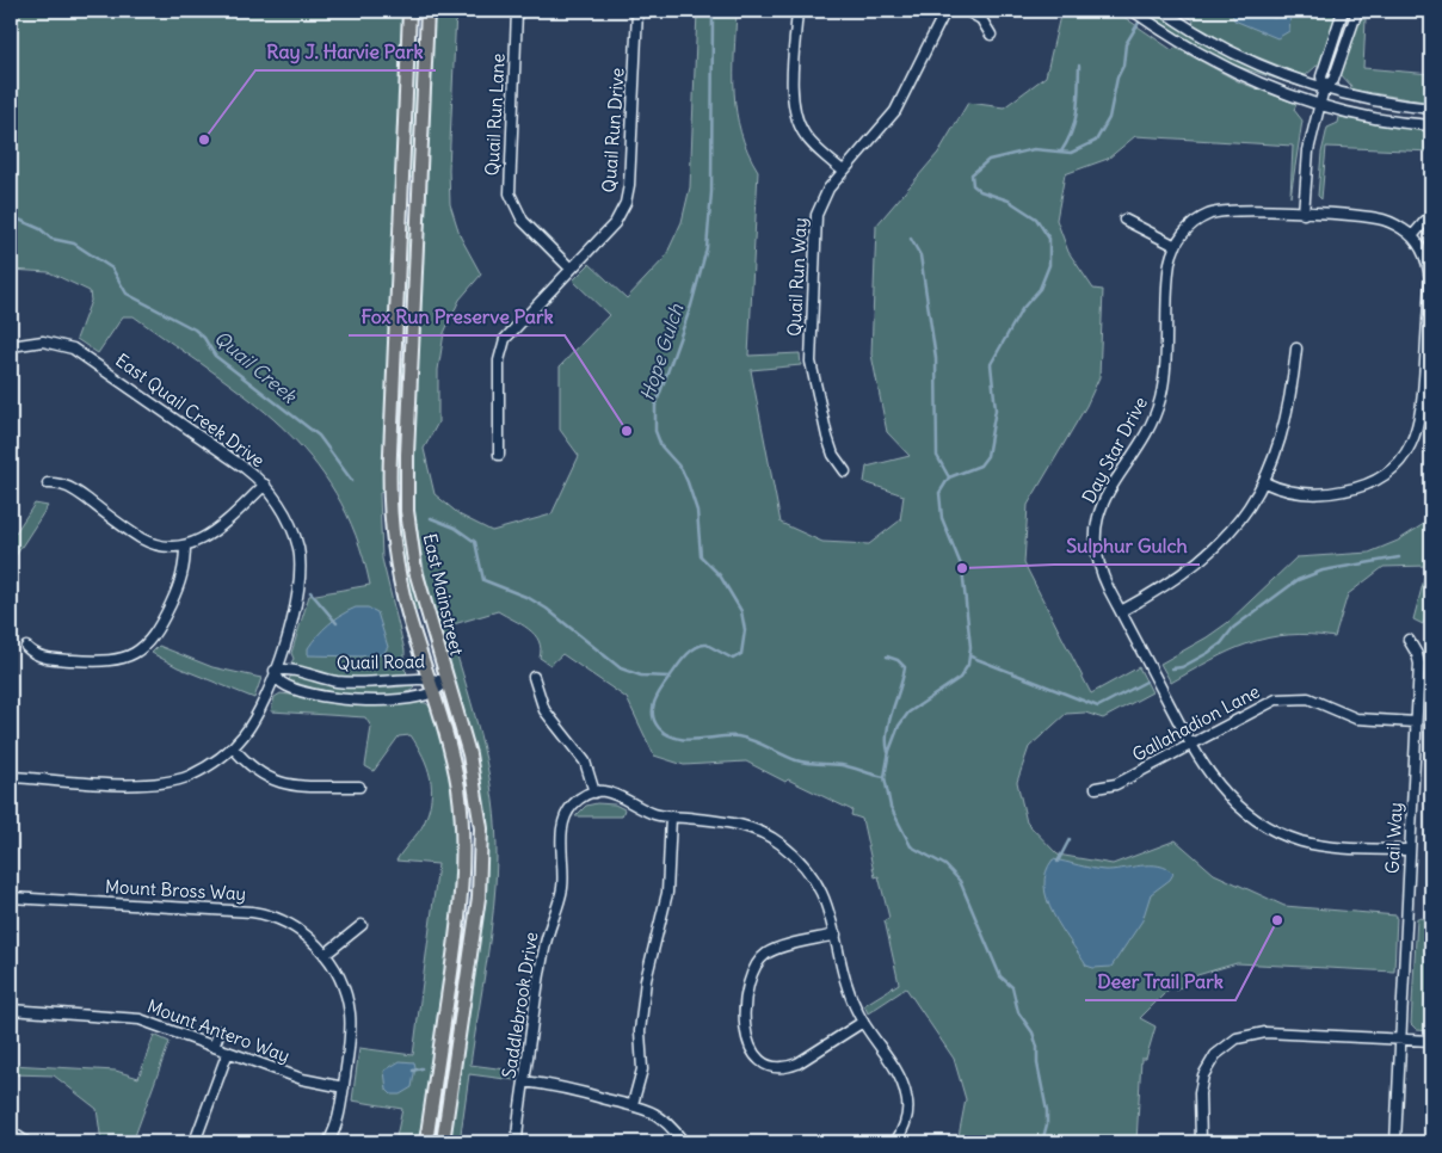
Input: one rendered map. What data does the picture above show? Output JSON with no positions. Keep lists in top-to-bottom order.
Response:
{
  "streets": {
    "main road": ["East Mainstreet"],
    "street": [
      "Quail Run Lane",
      "Quail Run Drive",
      "Quail Run Way",
      "East Quail Creek Drive",
      "Day Star Drive",
      "Quail Road",
      "Gallahadion Lane",
      "Gail Way",
      "Mount Bross Way",
      "Saddlebrook Drive",
      "Mount Antero Way"
    ]
  },
  "crossings": [
    ["Quail Run Lane", "Quail Run Drive"],
    ["East Quail Creek Drive", "Quail Road"],
    ["Day Star Drive", "Gallahadion Lane"],
    ["Day Star Drive", "Gail Way"],
    ["East Mainstreet", "Quail Road"],
    ["Gallahadion Lane", "Gail Way"],
    ["Mount Bross Way", "Mount Antero Way"]
  ],
  "water": ["Hope Gulch", "Quail Creek"],
  "places": [
    "Ray J. Harvie Park",
    "Fox Run Preserve Park",
    "Sulphur Gulch",
    "Deer Trail Park"
  ]
}
